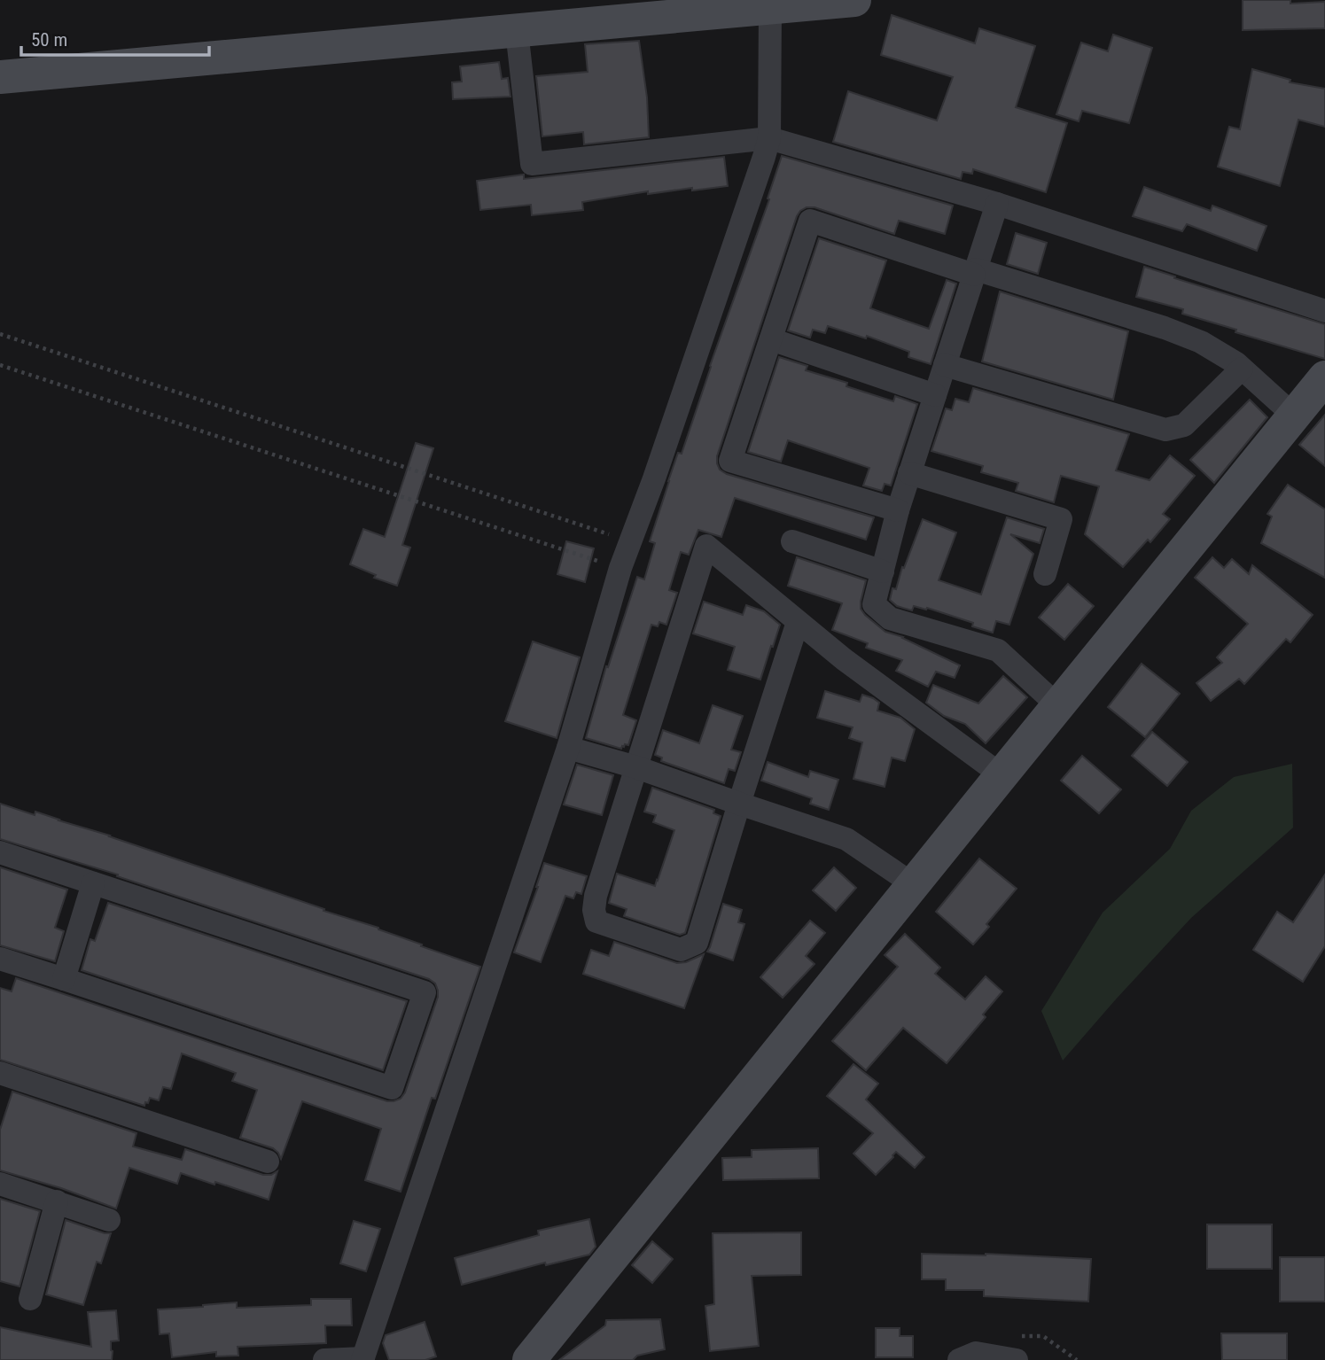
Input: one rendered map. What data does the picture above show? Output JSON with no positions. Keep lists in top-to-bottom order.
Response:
{
  "scale_bar": "50 m"
}
